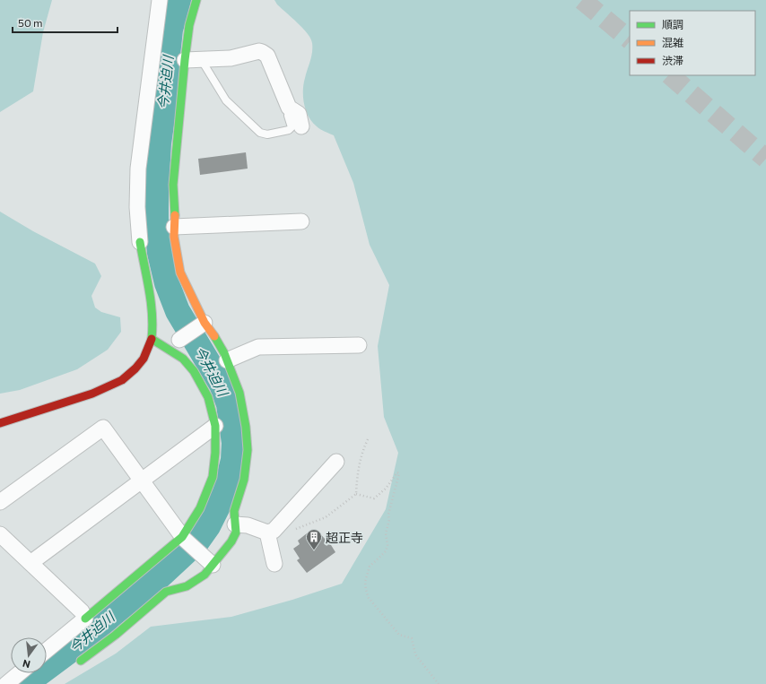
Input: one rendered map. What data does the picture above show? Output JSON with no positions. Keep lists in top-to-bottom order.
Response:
{
  "water": ["今井迫川"],
  "places": {
    "building": ["超正寺"]
  },
  "legend": ["順調", "混雑", "渋滞"],
  "scale_bar": "50 m",
  "north": "bottom"
}
